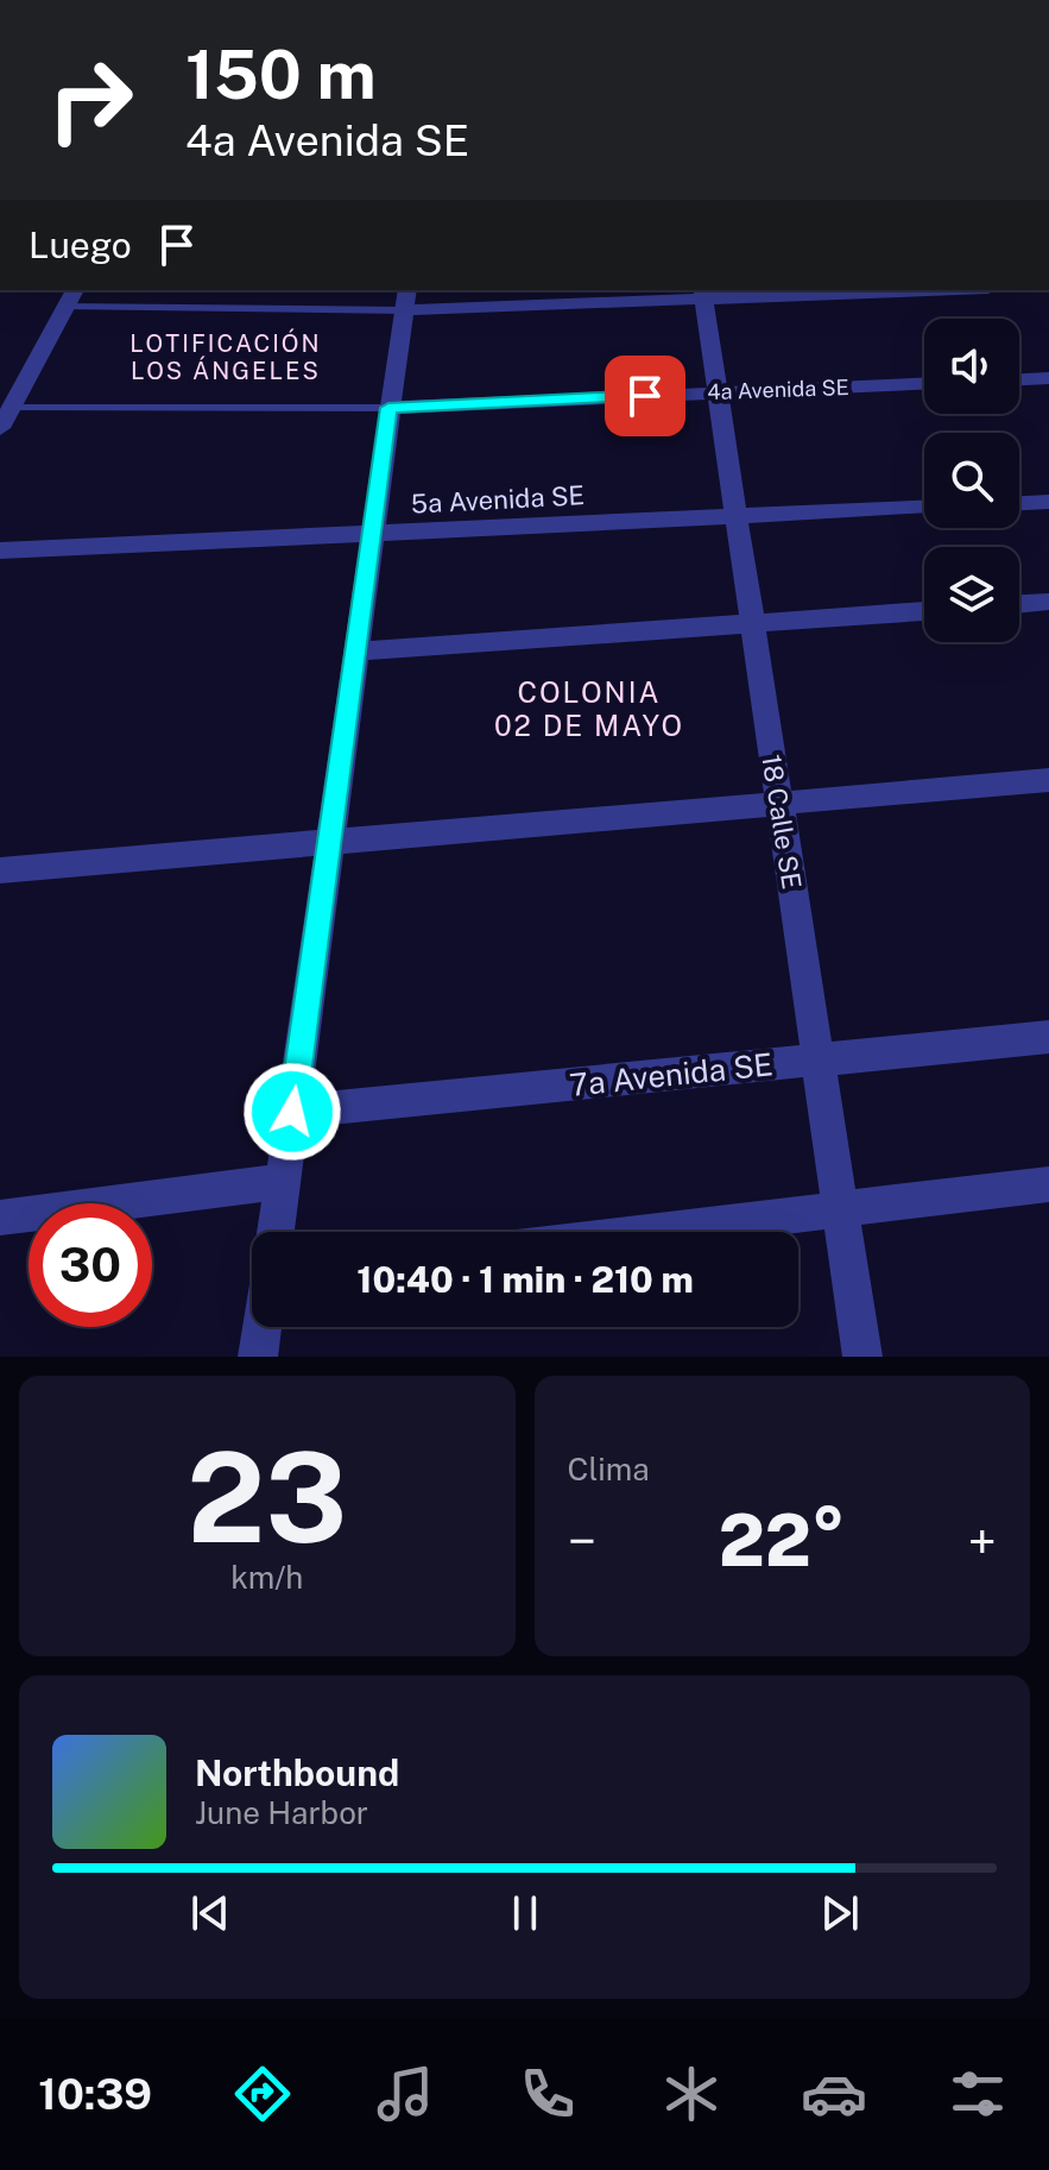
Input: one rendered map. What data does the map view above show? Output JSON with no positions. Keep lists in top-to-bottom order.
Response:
{
  "streets": {
    "street": [
      "4a Avenida SE",
      "5a Avenida SE",
      "18 Calle SE",
      "7a Avenida SE"
    ]
  },
  "crossings": [
    ["4a Avenida SE", "18 Calle SE"],
    ["5a Avenida SE", "18 Calle SE"],
    ["18 Calle SE", "7a Avenida SE"]
  ],
  "districts": ["LOTIFICACIÓN LOS ÁNGELES", "COLONIA 02 DE MAYO"],
  "page": {
    "turn": ["150 m", "4a Avenida SE"],
    "then": "Luego",
    "limit": "30",
    "trip": "10:40 · 1 min · 210 m",
    "tile": [
      ["23", "km/h"],
      "Clima"
    ],
    "heat": ["−", "22°", "+"],
    "song": ["Northbound", "June Harbor"],
    "tabs": "10:39"
  }
}
